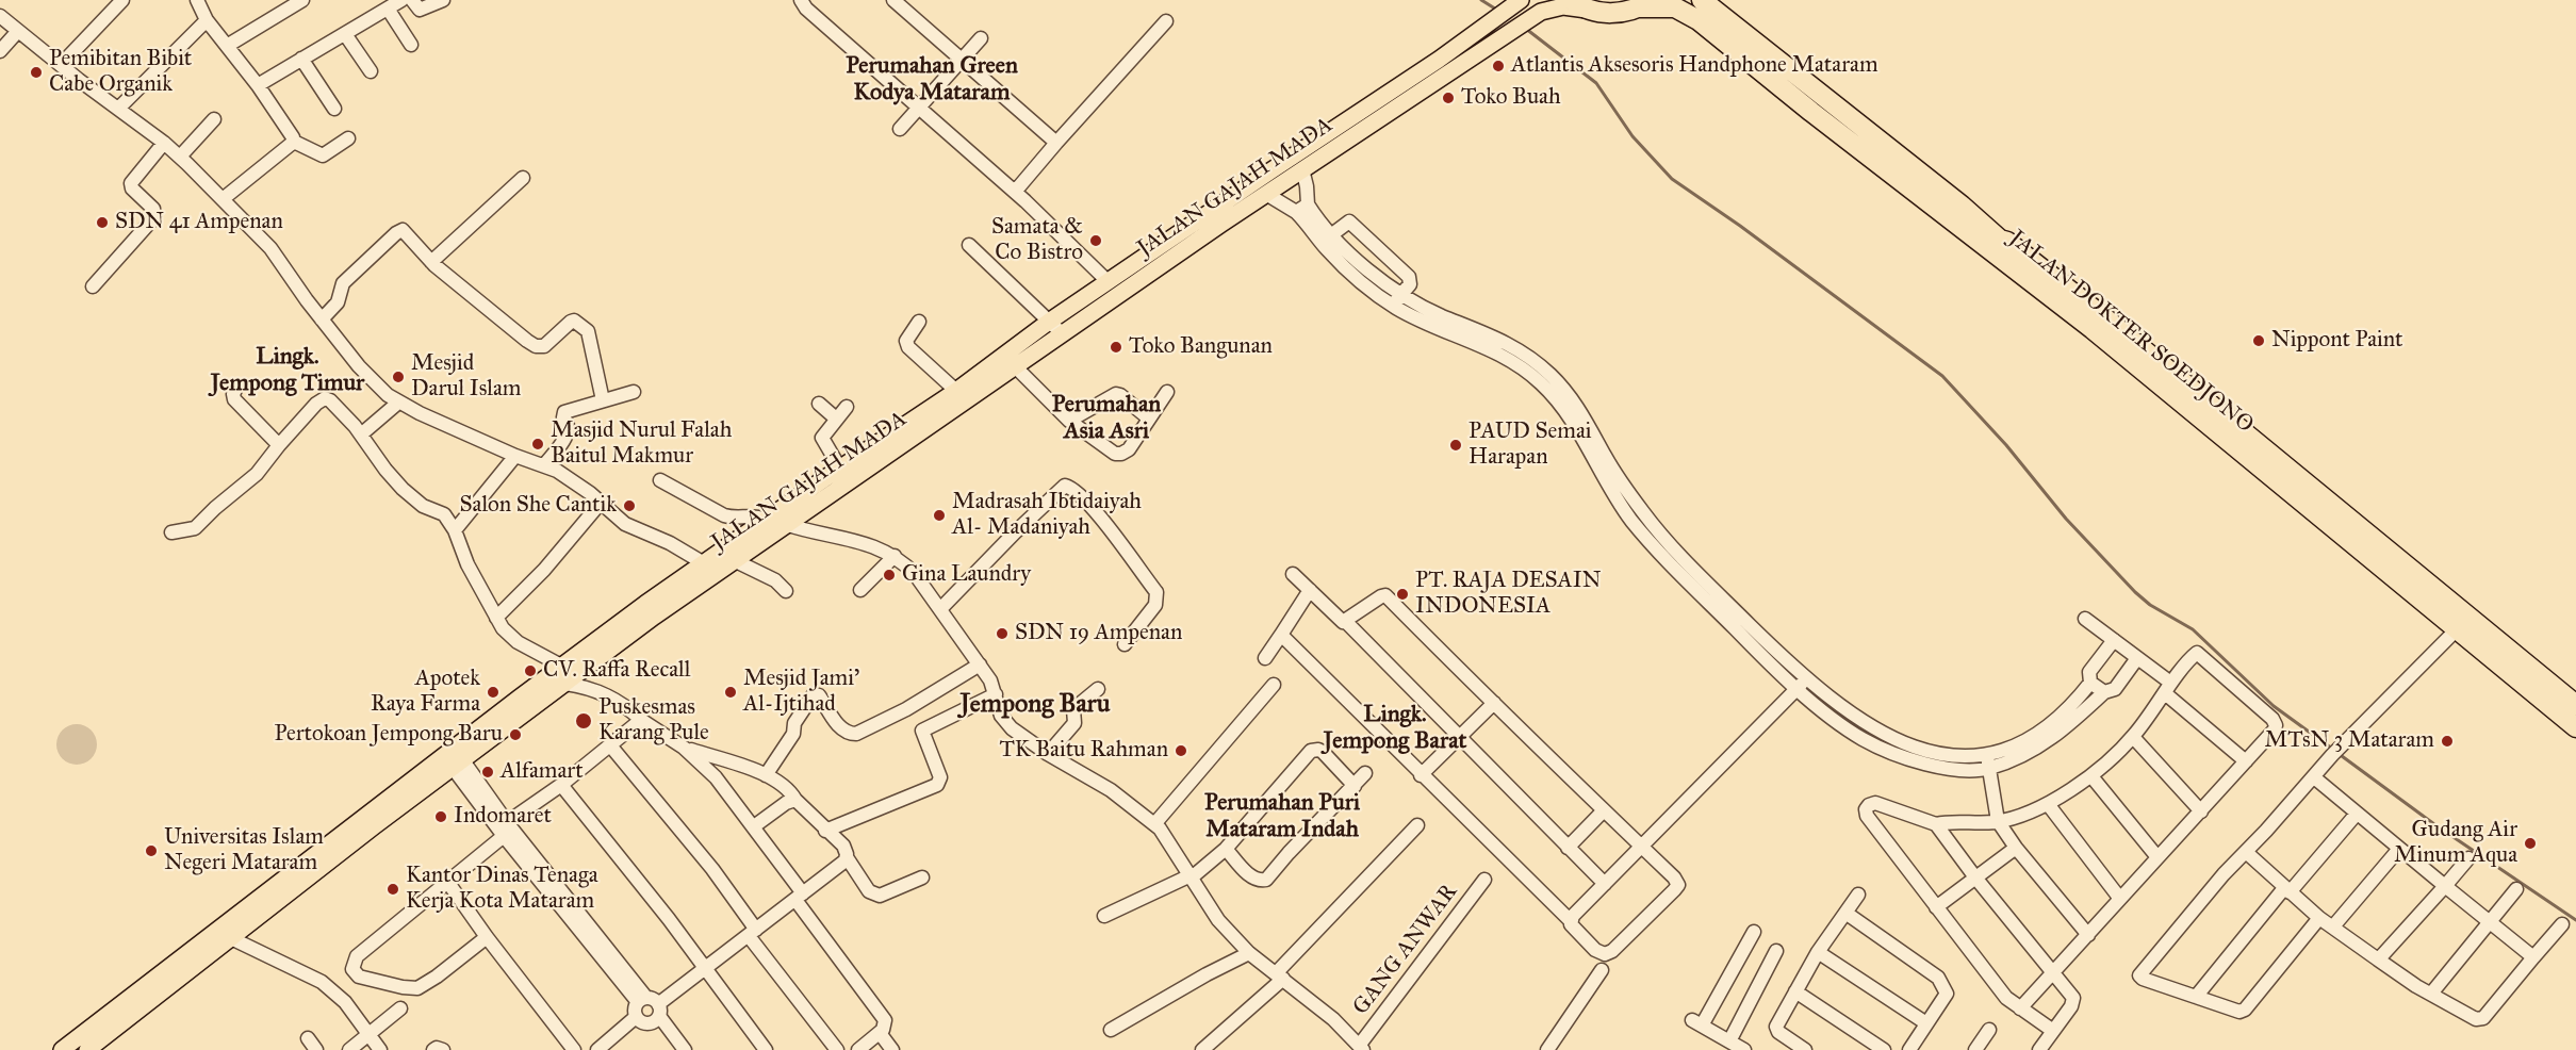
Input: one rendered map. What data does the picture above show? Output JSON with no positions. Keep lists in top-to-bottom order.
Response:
{
  "streets": {
    "highway": ["JALAN DOKTER SOEDJONO"],
    "main road": ["JALAN GAJAH MADA"],
    "street": ["GANG ANWAR"]
  },
  "crossings": [
    ["JALAN GAJAH MADA", "JALAN DOKTER SOEDJONO"]
  ],
  "districts": [
    "Perumahan Green Kodya Mataram",
    "Lingk. Jempong Timur",
    "Perumahan Asia Asri",
    "Jempong Baru",
    "Lingk. Jempong Barat",
    "Perumahan Puri Mataram Indah"
  ],
  "places": [
    "Atlantis Aksesoris Handphone Mataram",
    "Pemibitan Bibit Cabe Organik",
    "Toko Buah",
    "SDN 41 Ampenan",
    "Samata & Co Bistro",
    "Nippont Paint",
    "Toko Bangunan",
    "Mesjid Darul Islam",
    "Masjid Nurul Falah Baitul Makmur",
    "PAUD Semai Harapan",
    "Salon She Cantik",
    "Madrasah Ibtidaiyah Al- Madaniyah",
    "Gina Laundry",
    "PT. RAJA DESAIN INDONESIA",
    "SDN 19 Ampenan",
    "CV. Raffa Recall",
    "Apotek Raya Farma",
    "Mesjid Jami' Al-Ijtihad",
    "Puskesmas Karang Pule",
    "Pertokoan Jempong Baru",
    "MTsN 3 Mataram",
    "TK Baitu Rahman",
    "Alfamart",
    "Indomaret",
    "Gudang Air Minum Aqua",
    "Universitas Islam Negeri Mataram",
    "Kantor Dinas Tenaga Kerja Kota Mataram"
  ]
}
